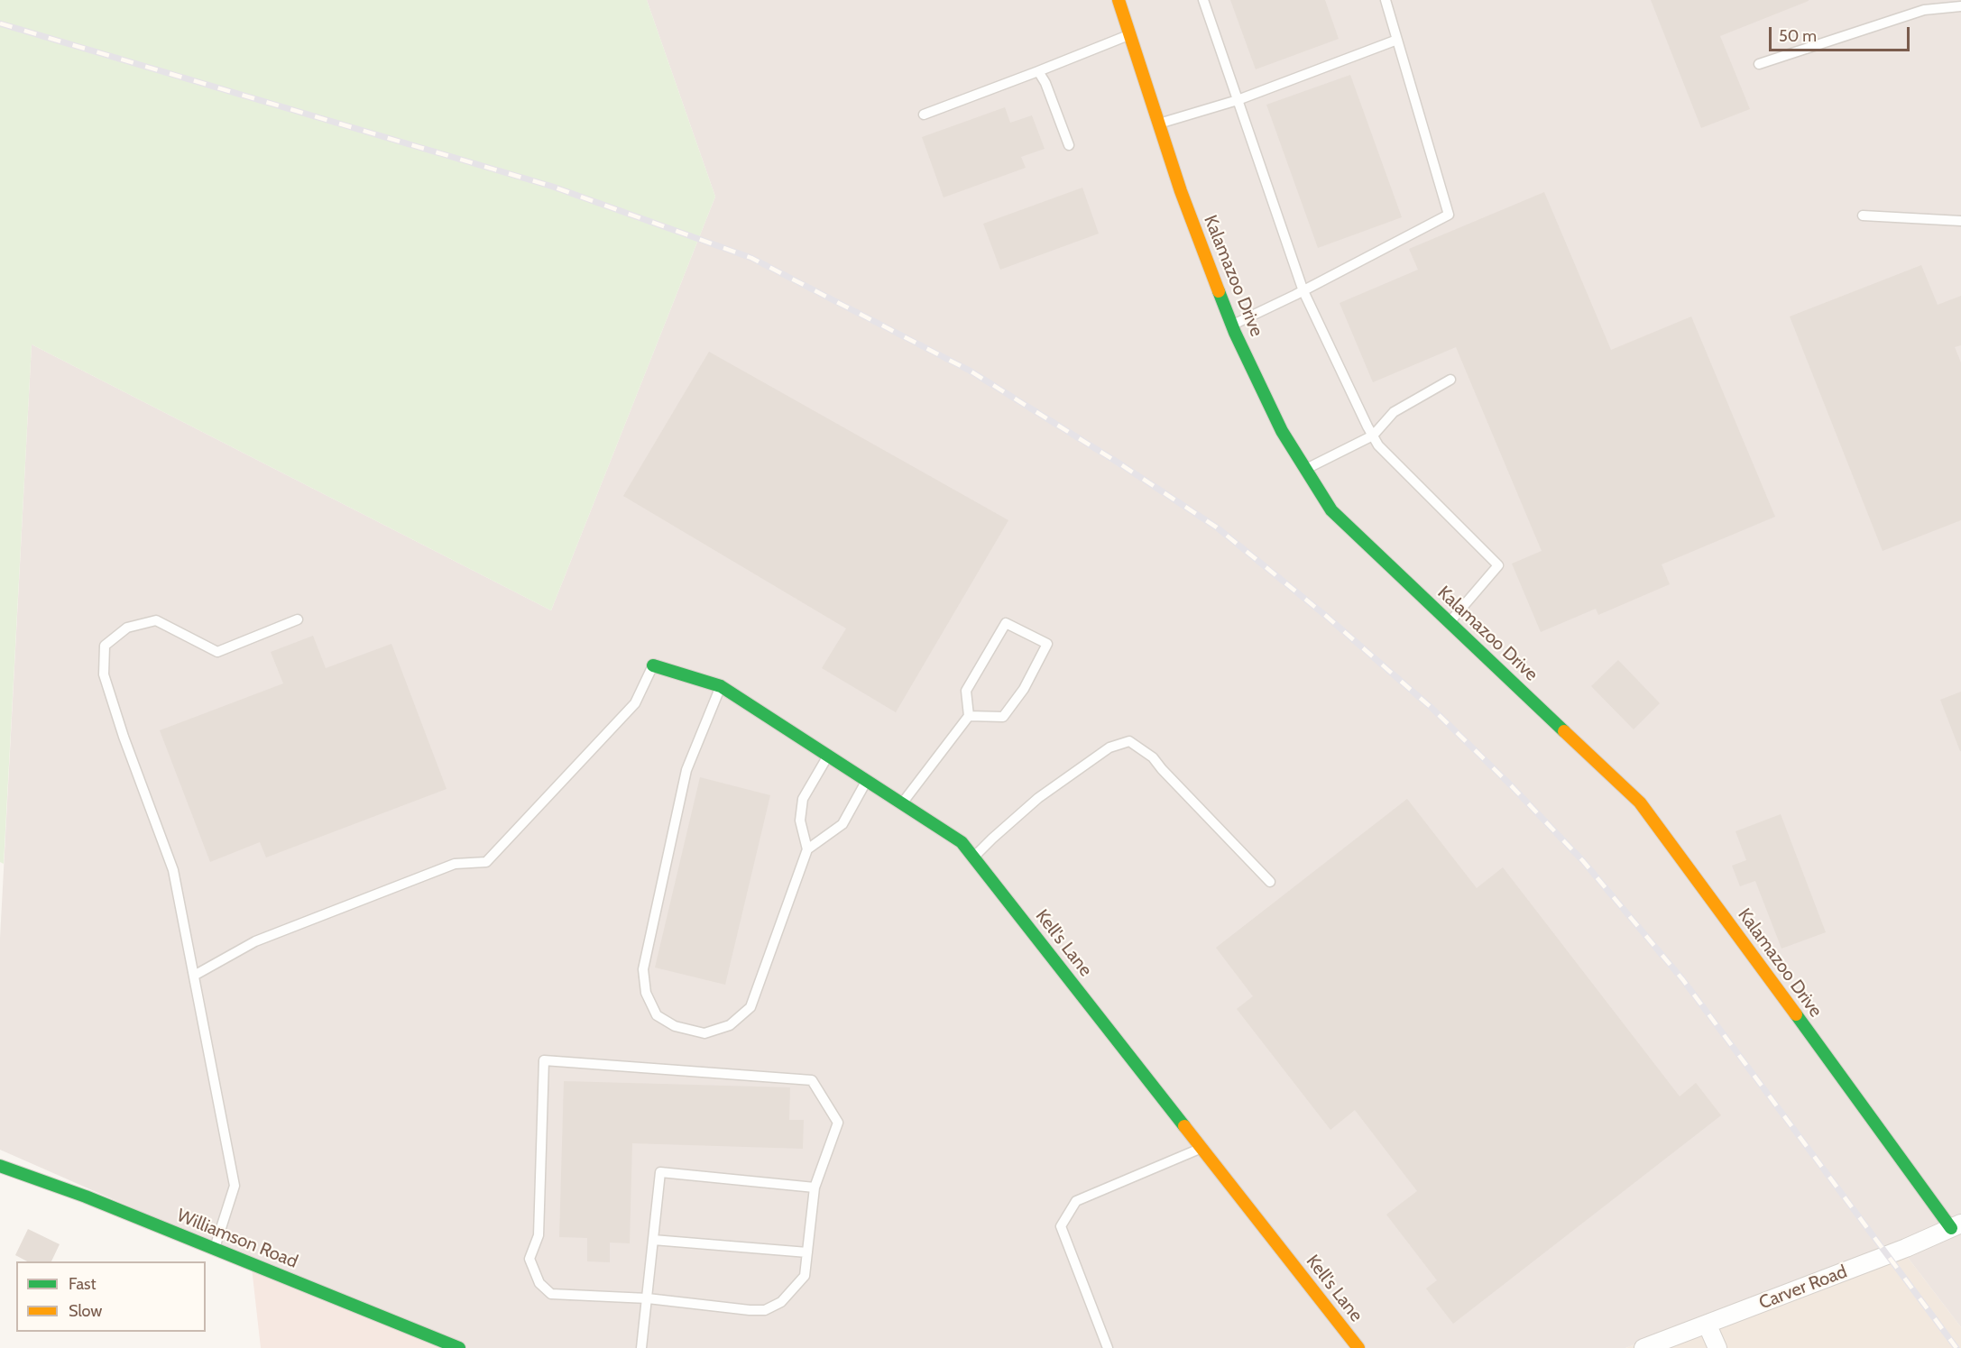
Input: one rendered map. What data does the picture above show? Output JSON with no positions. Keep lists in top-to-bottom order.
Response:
{
  "streets": {
    "street": [
      "Kalamazoo Drive",
      "Kell's Lane",
      "Williamson Road",
      "Carver Road"
    ]
  },
  "crossings": [
    ["Kalamazoo Drive", "Carver Road"]
  ],
  "legend": ["Fast", "Slow"],
  "scale_bar": "50 m"
}
